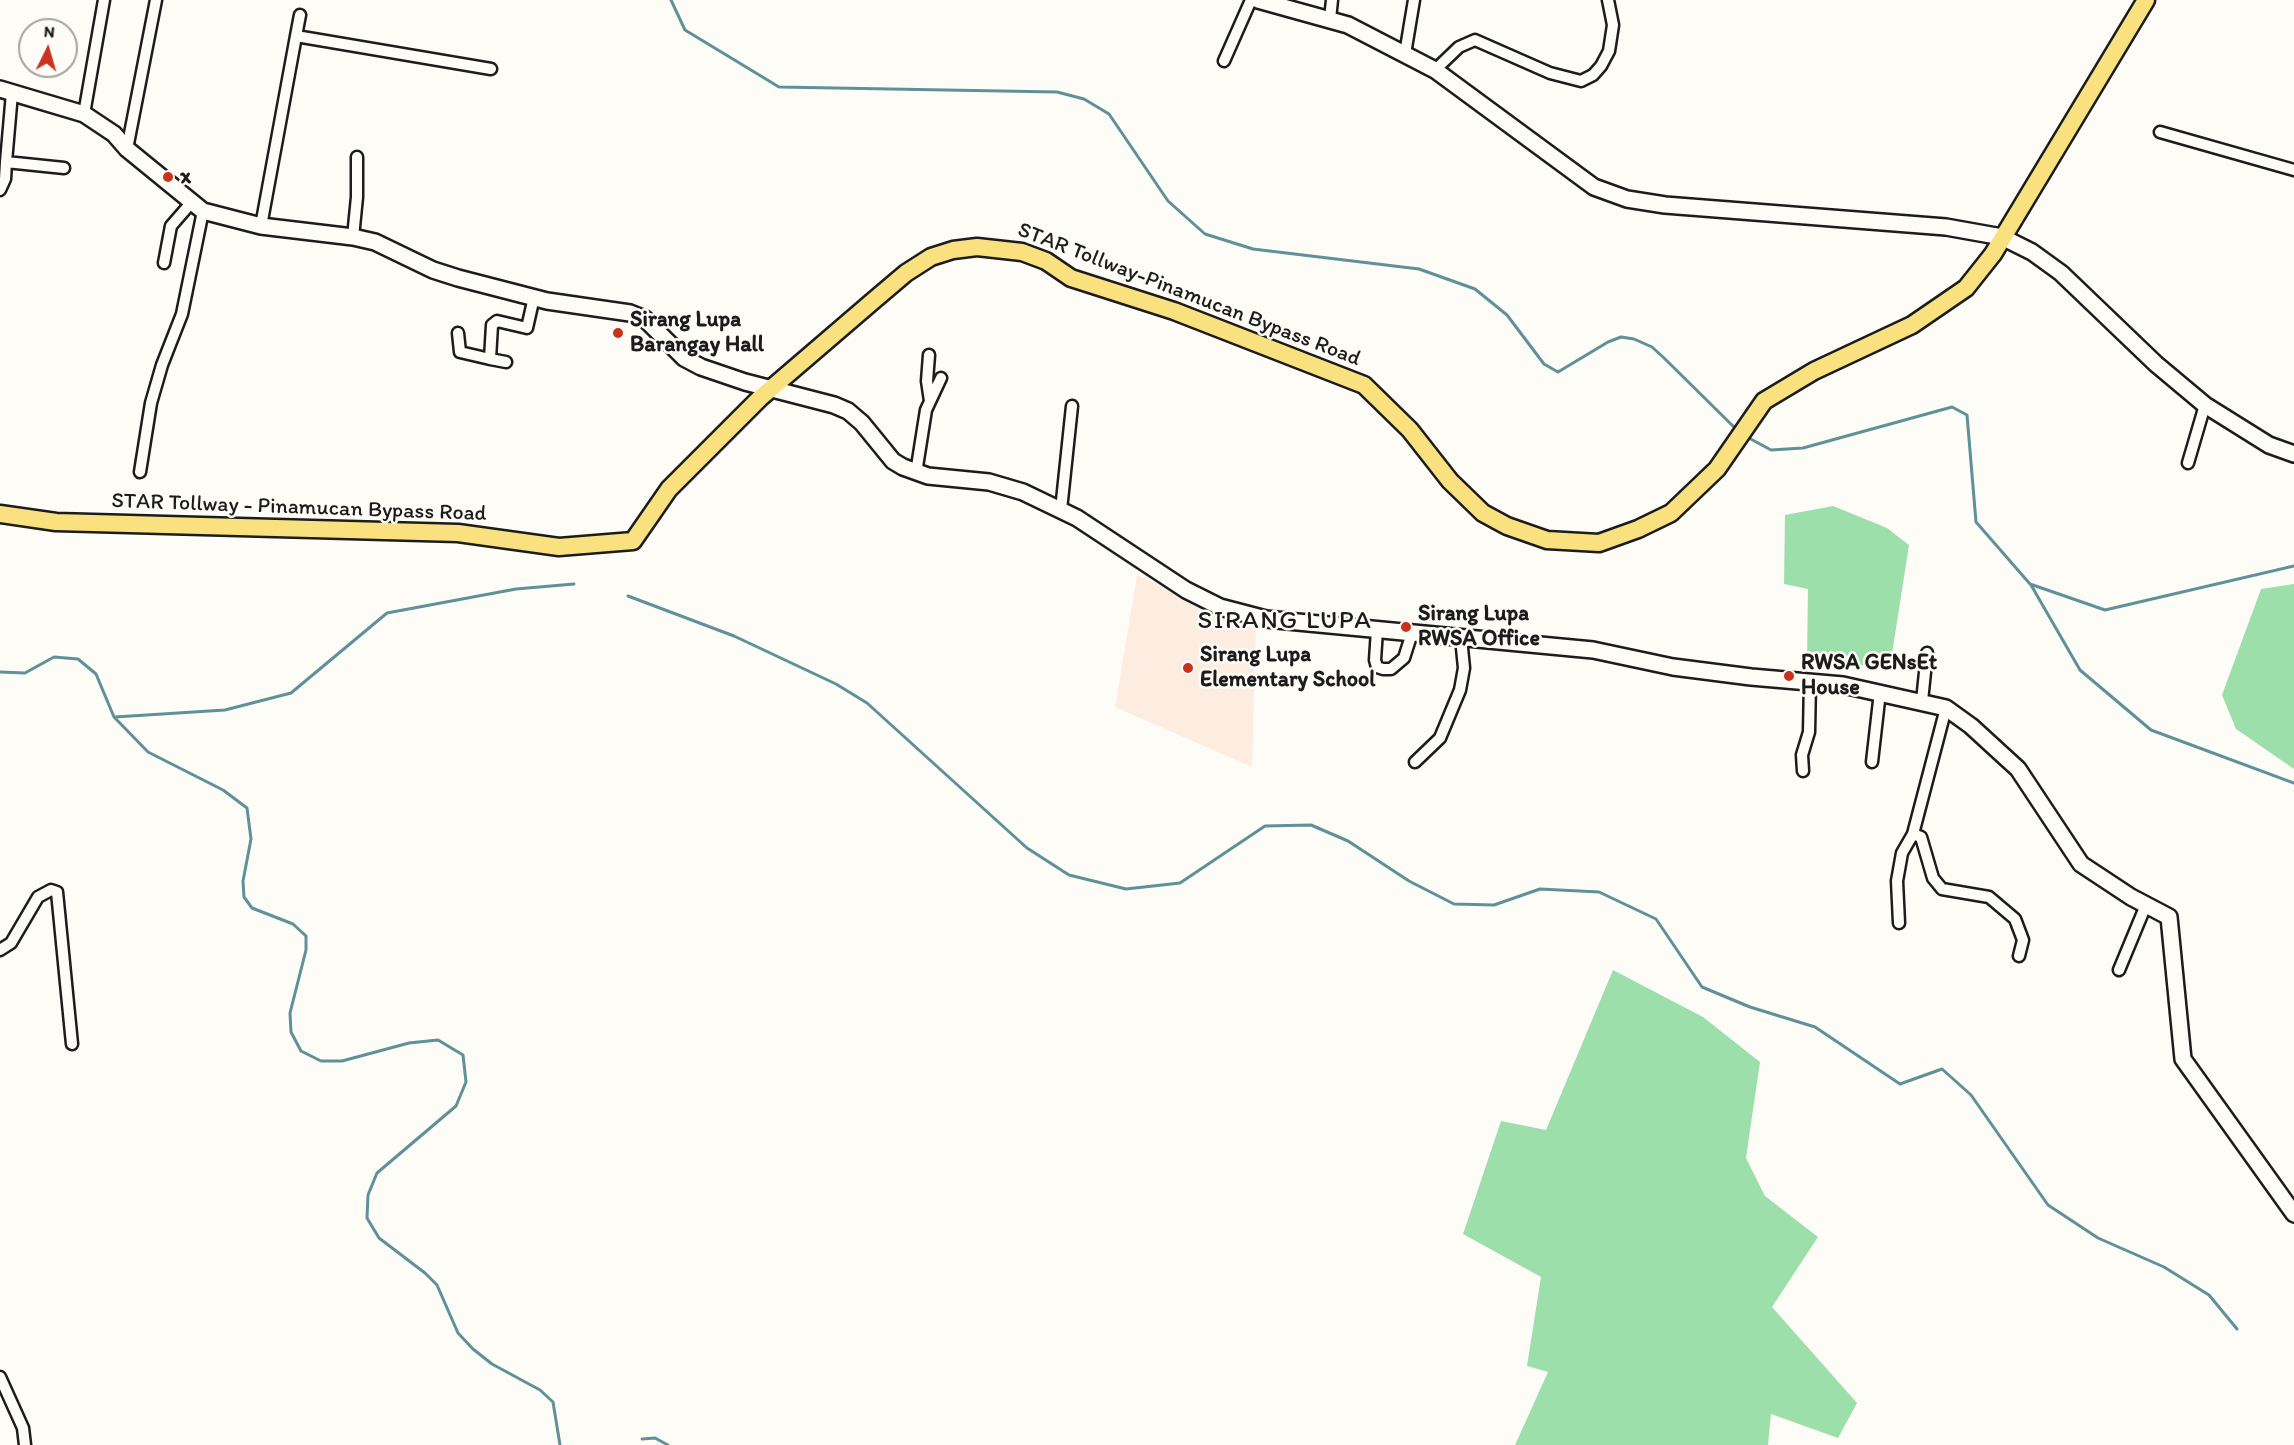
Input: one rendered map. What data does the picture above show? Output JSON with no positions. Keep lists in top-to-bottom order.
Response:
{
  "streets": {
    "main road": ["STAR Tollway-Pinamucan Bypass Road", "STAR Tollway - Pinamucan Bypass Road"]
  },
  "crossings": [
    ["STAR Tollway-Pinamucan Bypass Road", "STAR Tollway - Pinamucan Bypass Road"]
  ],
  "districts": ["SIRANG LUPA"],
  "places": [
    "x",
    "Sirang Lupa Barangay Hall",
    "Sirang Lupa RWSA Office",
    "Sirang Lupa Elementary School",
    "RWSA GENsEt House"
  ],
  "north": "top"
}
